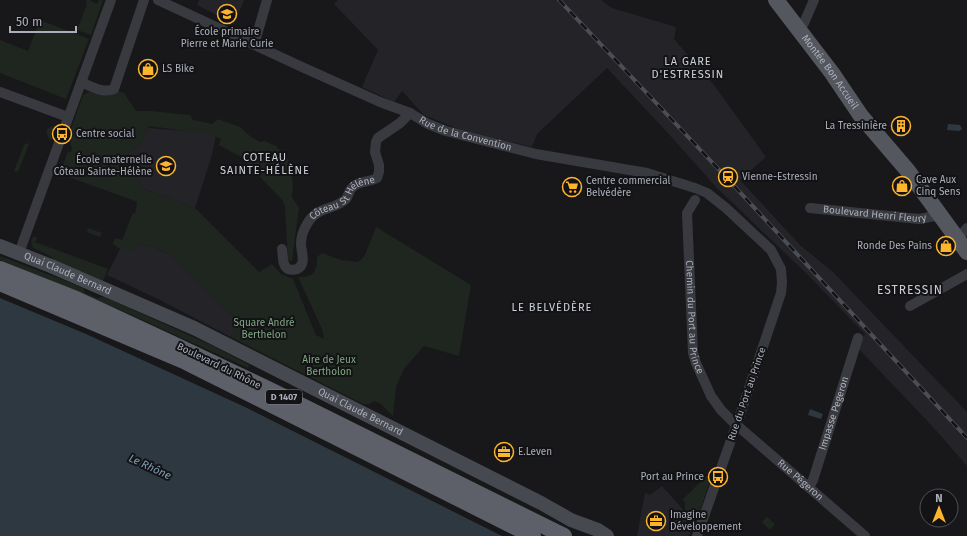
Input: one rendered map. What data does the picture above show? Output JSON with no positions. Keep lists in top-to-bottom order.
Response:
{
  "streets": {
    "highway": ["Boulevard du Rhône", "D 1407"],
    "main road": ["Montée Bon Accueil", "Quai Claude Bernard"],
    "street": [
      "Rue de la Convention",
      "Côteau St Hélène",
      "Boulevard Henri Fleury",
      "Chemin du Port au Prince",
      "Rue du Port au Prince",
      "Impasse Pegeron",
      "Rue Pégeron"
    ]
  },
  "crossings": [
    ["Montée Bon Accueil", "Boulevard Henri Fleury"],
    ["Rue de la Convention", "Côteau St Hélène"],
    ["Rue de la Convention", "Rue du Port au Prince"],
    ["Chemin du Port au Prince", "Rue du Port au Prince"],
    ["Chemin du Port au Prince", "Rue Pégeron"],
    ["Rue du Port au Prince", "Rue Pégeron"],
    ["Impasse Pegeron", "Rue Pégeron"]
  ],
  "districts": [
    "LA GARE D'ESTRESSIN",
    "COTEAU SAINTE-HÉLÈNE",
    "ESTRESSIN",
    "LE BELVÉDÈRE"
  ],
  "water": ["Le Rhône"],
  "parks": ["Square André Berthelon", "Aire de Jeux Bertholon"],
  "places": {
    "school or university": ["École primaire Pierre et Marie Curie", "École maternelle Côteau Sainte-Hélène"],
    "shop": ["LS Bike", "Cave Aux Cinq Sens", "Ronde Des Pains"],
    "building": ["La Tressinière"],
    "bus stop": ["Centre social", "Port au Prince"],
    "station": ["Vienne-Estressin"],
    "supermarket": ["Centre commercial Belvédère"],
    "office": ["E.Leven", "Imagine Développement"]
  },
  "scale_bar": "50 m",
  "north": "top"
}
